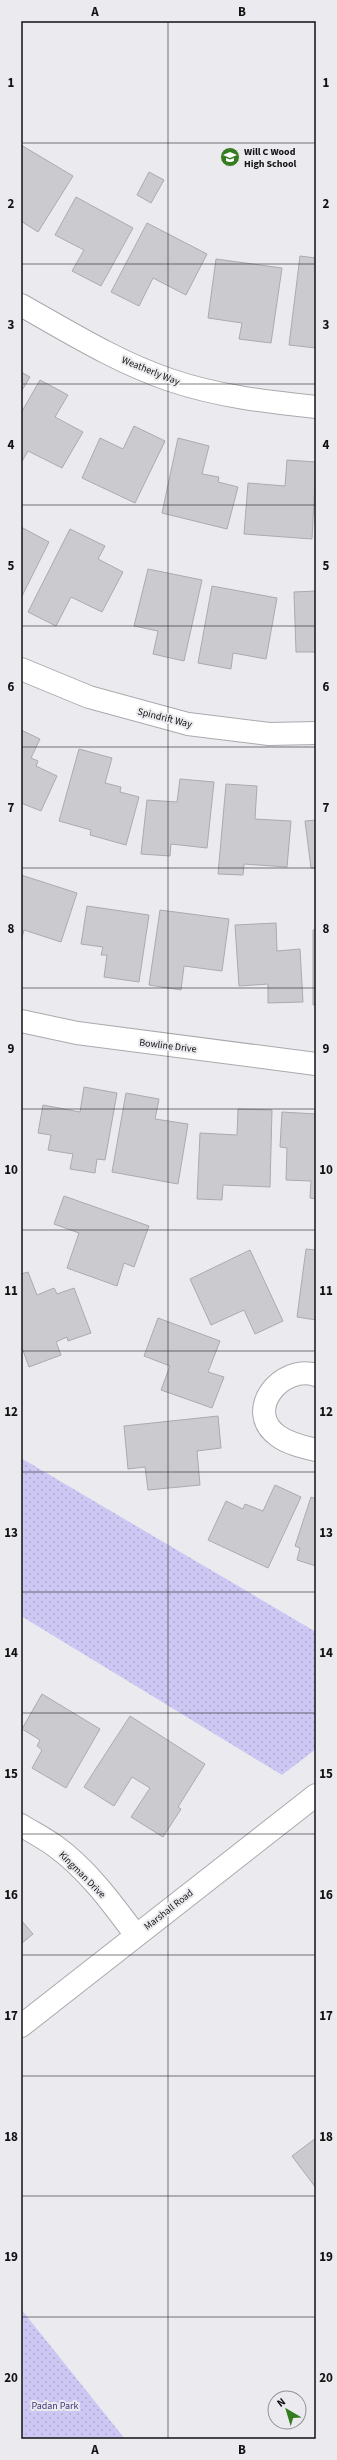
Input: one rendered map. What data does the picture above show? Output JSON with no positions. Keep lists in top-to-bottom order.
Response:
{
  "streets": {
    "street": [
      "Weatherly Way",
      "Spindrift Way",
      "Bowline Drive",
      "Kingman Drive",
      "Marshall Road"
    ]
  },
  "crossings": [
    ["Kingman Drive", "Marshall Road"]
  ],
  "parks": ["Padan Park"],
  "places": {
    "school or university": ["Will C Wood High School"]
  },
  "north": "top left",
  "grid": {
    "columns": ["A", "B"],
    "rows": [
      "1",
      "2",
      "3",
      "4",
      "5",
      "6",
      "7",
      "8",
      "9",
      "10",
      "11",
      "12",
      "13",
      "14",
      "15",
      "16",
      "17",
      "18",
      "19",
      "20"
    ]
  }
}
